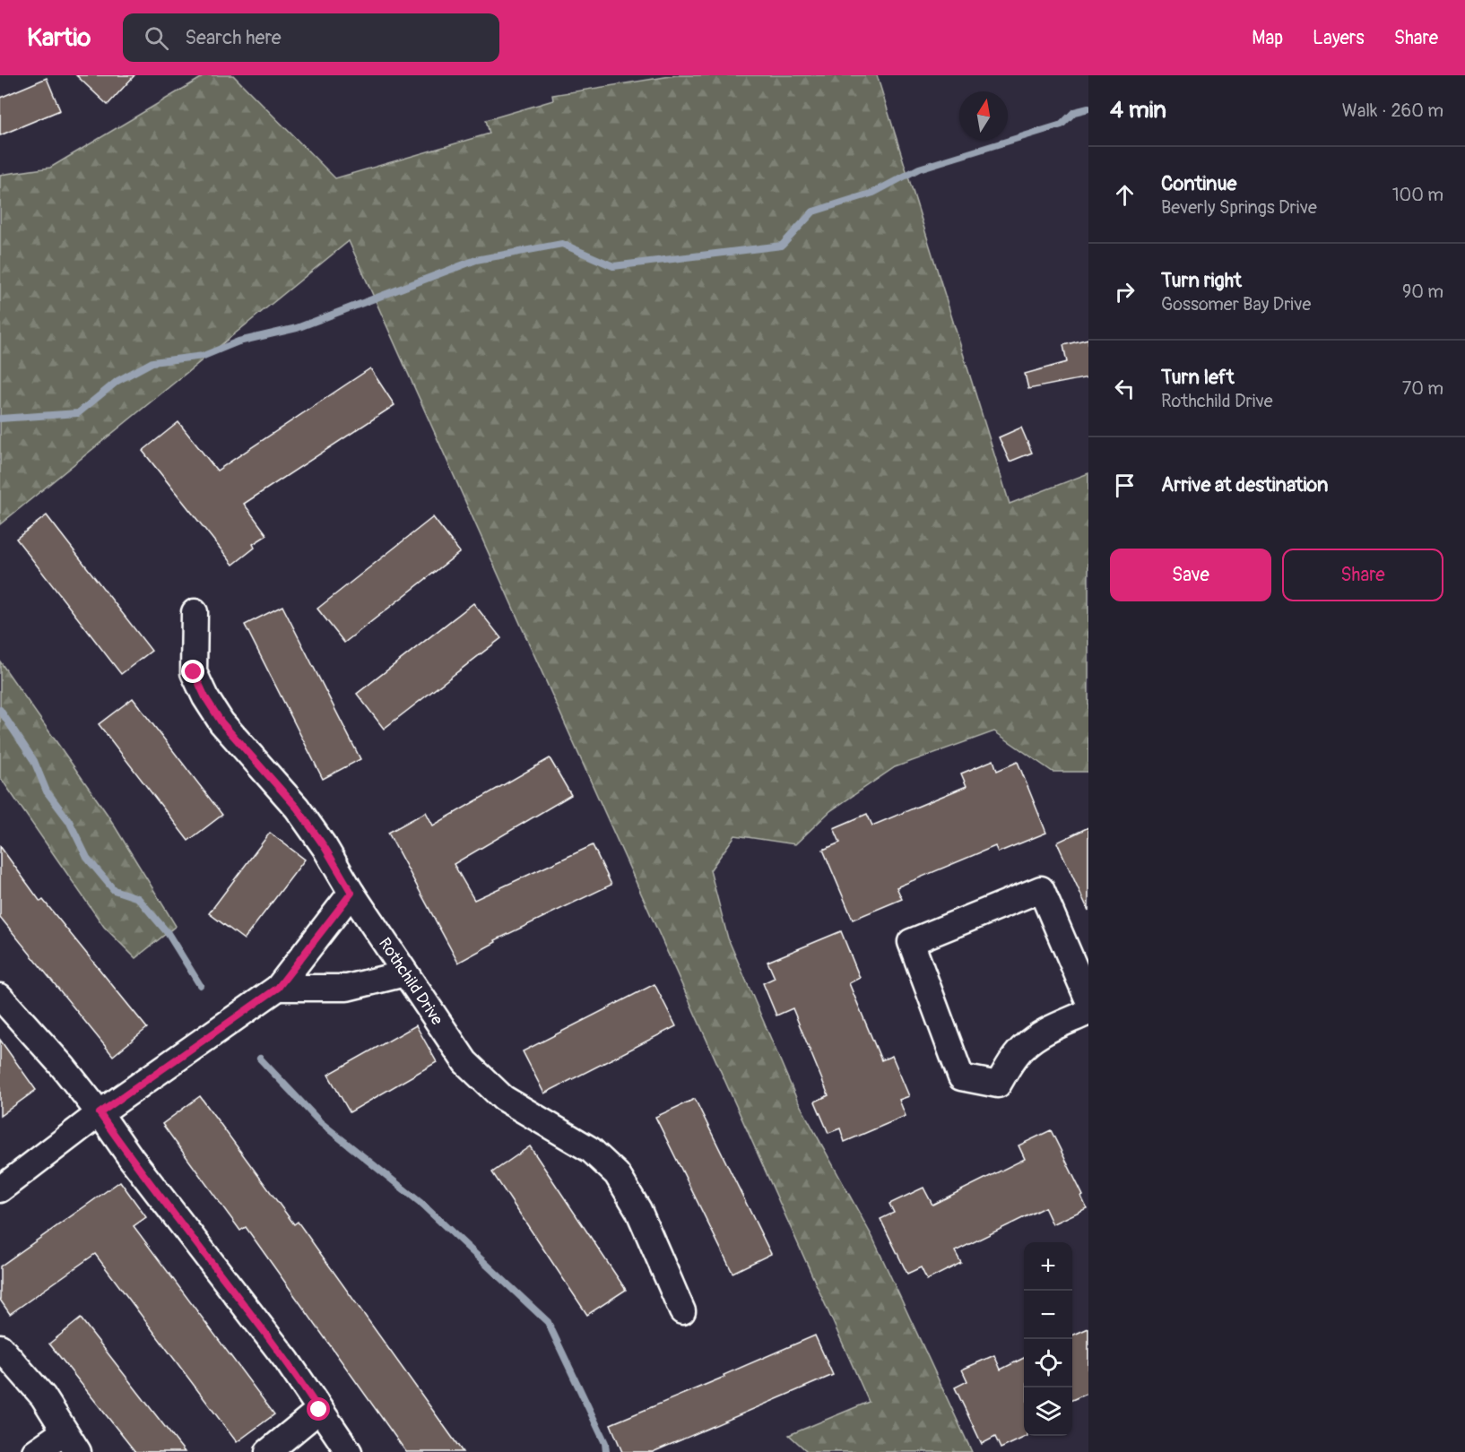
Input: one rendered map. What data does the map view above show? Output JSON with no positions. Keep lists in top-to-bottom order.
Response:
{
  "streets": {
    "street": ["Rothchild Drive"]
  },
  "north": "top",
  "page": {
    "header": "Kartio",
    "search": "Search here",
    "nav": ["Map", "Layers", "Share"],
    "heading": ["4 min", "Walk · 260 m"],
    "list": [
      ["Continue", "Beverly Springs Drive", "100 m"],
      ["Turn right", "Gossomer Bay Drive", "90 m"],
      ["Turn left", "Rothchild Drive", "70 m"],
      "Arrive at destination"
    ],
    "buttons": ["Save", "Share"],
    "map_buttons": ["+", "−"]
  }
}
